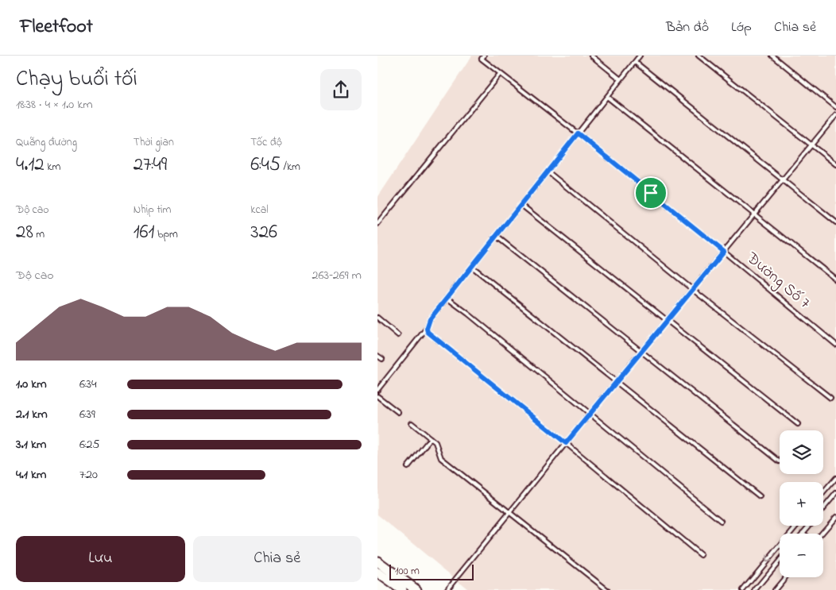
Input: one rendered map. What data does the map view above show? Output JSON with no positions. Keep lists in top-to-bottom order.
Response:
{
  "streets": {
    "lane": ["Đường Số 7"]
  },
  "scale_bar": "100 m",
  "page": {
    "header": "Fleetfoot",
    "nav": ["Bản đồ", "Lớp", "Chia sẻ"],
    "heading": ["Chạy buổi tối", "18:38 · 4 × 1.0 km"],
    "stats": [
      ["Quãng đường", "4.12 km"],
      ["Thời gian", "27:49"],
      ["Tốc độ", "6:45 /km"],
      ["Độ cao", "28 m"],
      ["Nhịp tim", "161 bpm"],
      ["kcal", "326"]
    ],
    "chart": ["Độ cao", "263–269 m"],
    "list": [
      {
        "name": "1.0 km",
        "note": "6:34"
      },
      {
        "name": "2.1 km",
        "note": "6:39"
      },
      {
        "name": "3.1 km",
        "note": "6:25"
      },
      {
        "name": "4.1 km",
        "note": "7:20"
      }
    ],
    "map_buttons": ["+", "−"],
    "buttons": ["Lưu", "Chia sẻ"],
    "scale": "100 m"
  }
}
